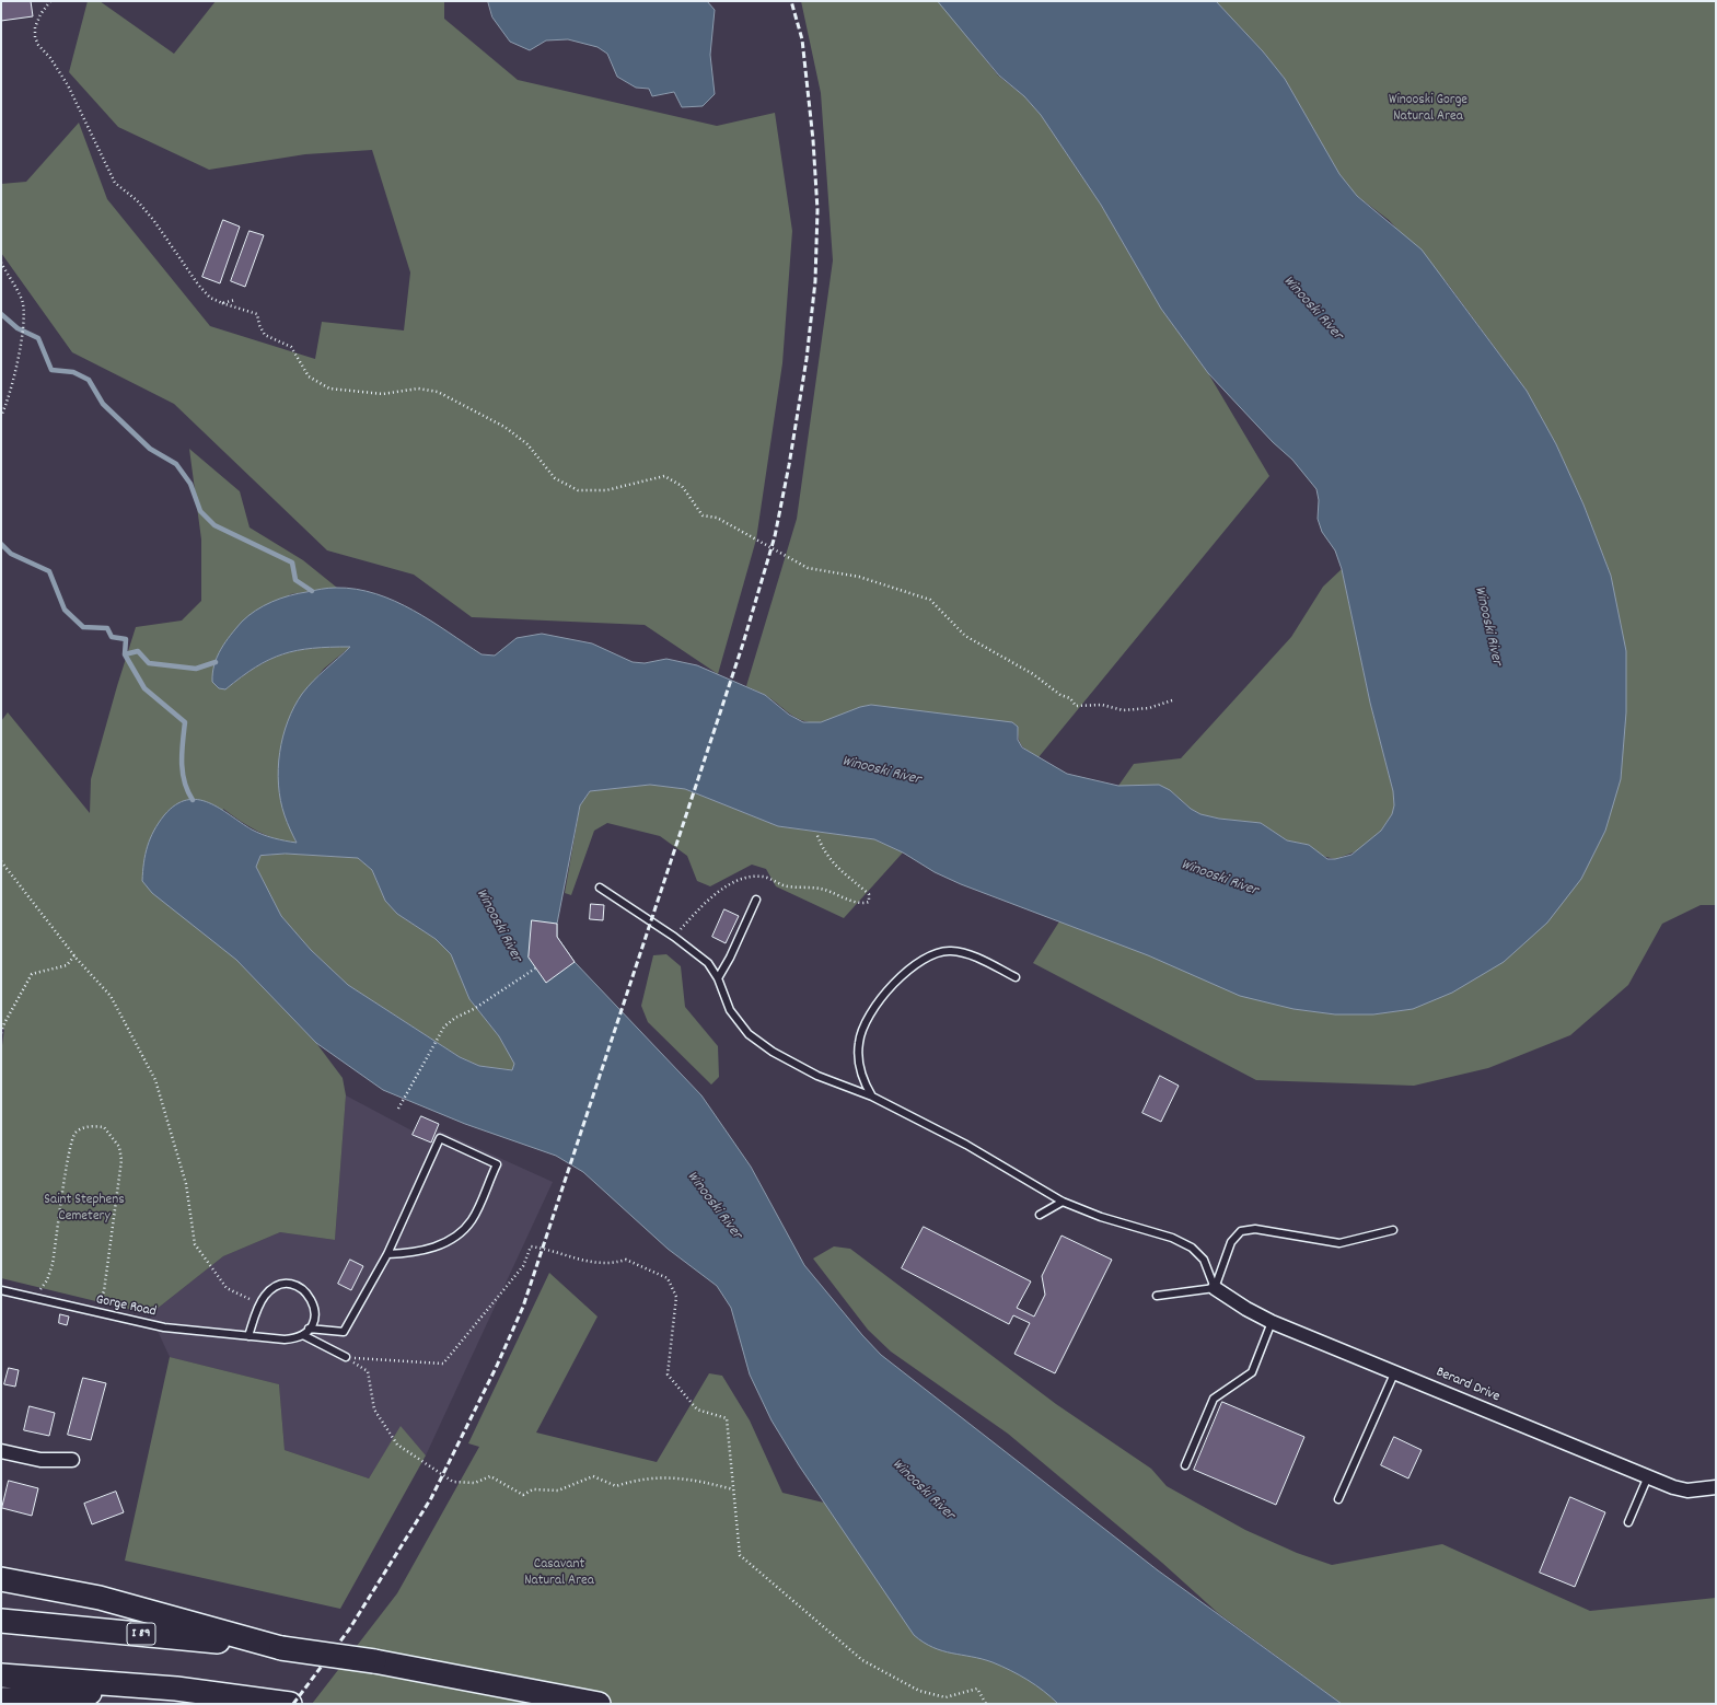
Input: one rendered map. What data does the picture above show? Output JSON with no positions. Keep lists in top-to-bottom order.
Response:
{
  "streets": {
    "highway": ["I 89"],
    "street": ["Berard Drive"],
    "lane": ["Gorge Road"]
  },
  "water": ["Winooski River"],
  "parks": ["Winooski Gorge Natural Area", "Saint Stephens Cemetery", "Casavant Natural Area"]
}
